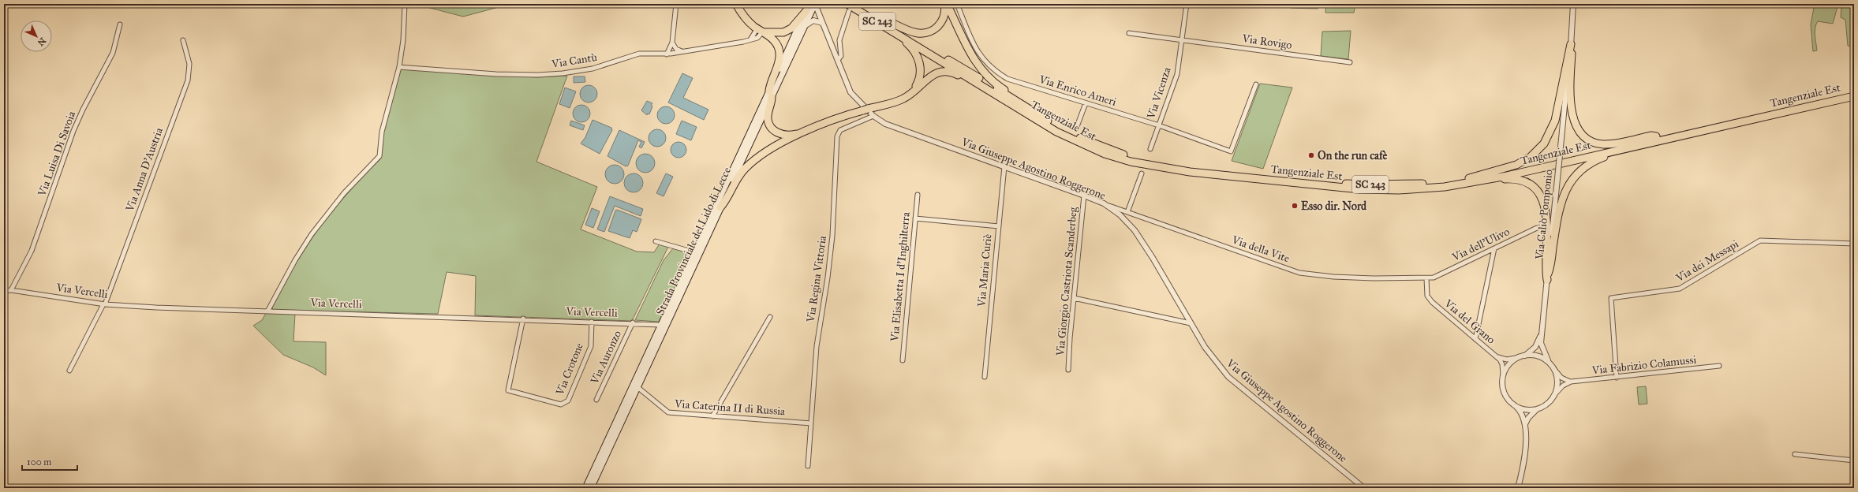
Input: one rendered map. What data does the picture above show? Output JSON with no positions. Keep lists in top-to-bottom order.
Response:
{
  "streets": {
    "highway": ["SC 243", "Tangenziale Est"],
    "main road": ["Strada Provinciale del Lido di Lecce"],
    "street": [
      "Via Rovigo",
      "Via Cantù",
      "Via Enrico Ameri",
      "Via Vicenza",
      "Via Luisa Di Savoia",
      "Via Giuseppe Agostino Roggerone",
      "Via Anna D'Austria",
      "Via Caliò Pomponio",
      "Via dell'Ulivo",
      "Via della Vite",
      "Via dei Messapi",
      "Via Maria Curiè",
      "Via Elisabetta I d'Inghilterra",
      "Via Regina Vittoria",
      "Via Giorgio Castriota Scanderbeg",
      "Via Vercelli",
      "Via del Grano",
      "Via Auronzo",
      "Via Fabrizio Colamussi",
      "Via Crotone",
      "Via Caterina II di Russia"
    ]
  },
  "crossings": [
    ["Via Rovigo", "Via Vicenza"],
    ["Via Enrico Ameri", "Via Vicenza"],
    ["Via Luisa Di Savoia", "Via Vercelli"],
    ["Via Giuseppe Agostino Roggerone", "Strada Provinciale del Lido di Lecce"],
    ["Via Giuseppe Agostino Roggerone", "Via della Vite"],
    ["Via Giuseppe Agostino Roggerone", "Via Maria Curiè"],
    ["Via Giuseppe Agostino Roggerone", "Via Regina Vittoria"],
    ["Via Giuseppe Agostino Roggerone", "Via Giorgio Castriota Scanderbeg"],
    ["Via Anna D'Austria", "Via Vercelli"],
    ["Strada Provinciale del Lido di Lecce", "Via Vercelli"],
    ["Strada Provinciale del Lido di Lecce", "Via Caterina II di Russia"],
    ["Via dell'Ulivo", "Via della Vite"],
    ["Via dell'Ulivo", "Via del Grano"],
    ["Via della Vite", "Via del Grano"],
    ["Via dei Messapi", "Via Fabrizio Colamussi"],
    ["Via Regina Vittoria", "Via Caterina II di Russia"],
    ["Via Vercelli", "Via Auronzo"],
    ["Via Vercelli", "Via Crotone"]
  ],
  "places": ["On the run cafè", "Esso dir. Nord"],
  "scale_bar": "100 m",
  "north": "bottom right"
}
